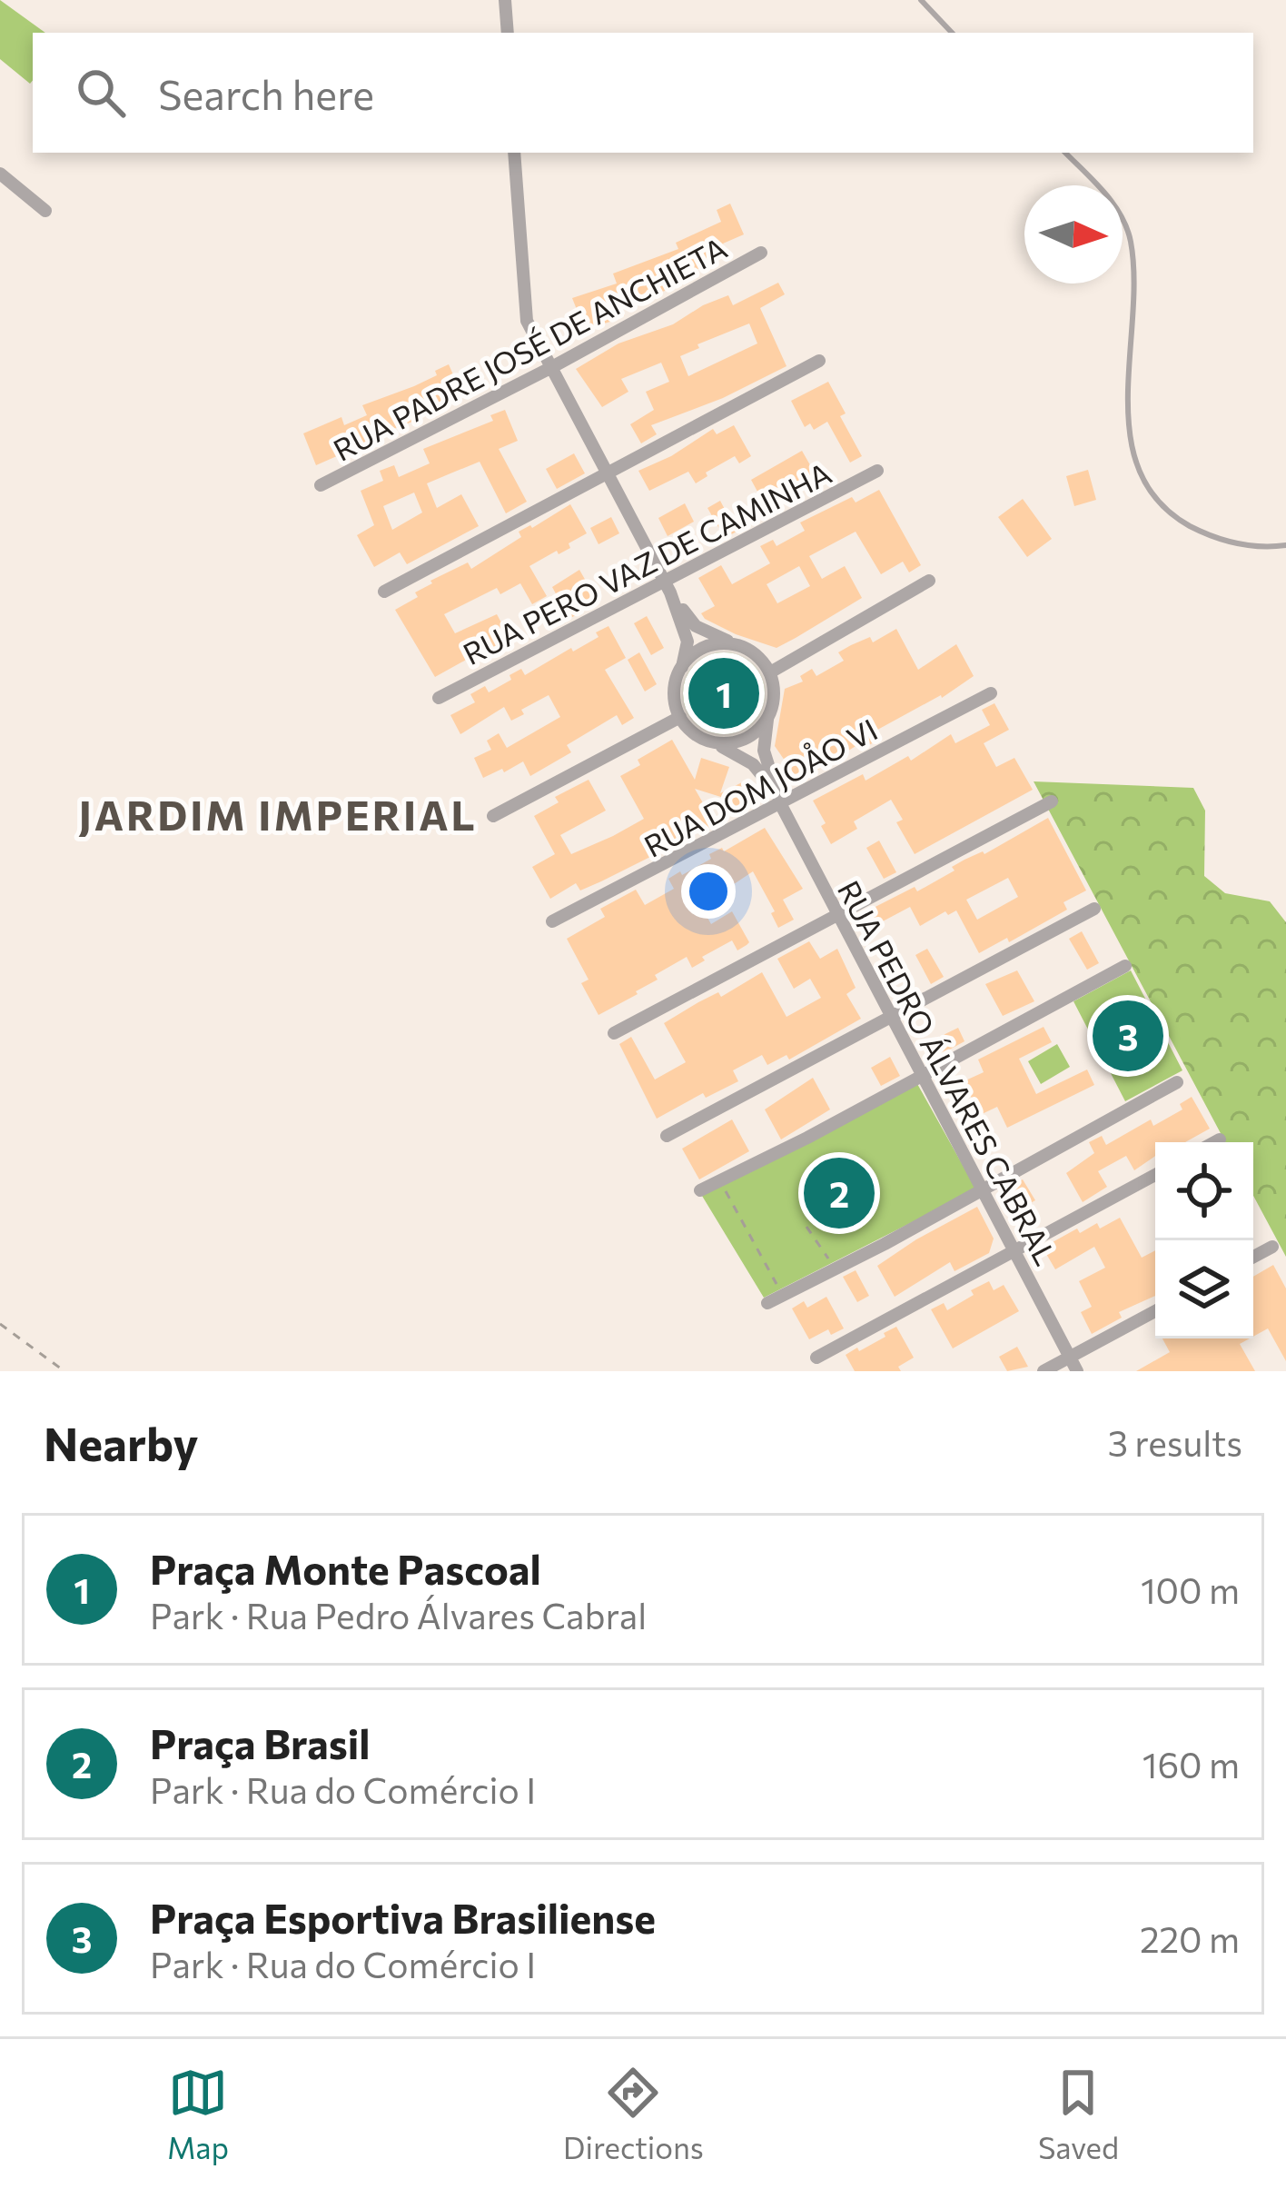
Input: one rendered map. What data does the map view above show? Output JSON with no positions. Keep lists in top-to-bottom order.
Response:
{
  "streets": {
    "street": [
      "RUA PADRE JOSÉ DE ANCHIETA",
      "RUA PERO VAZ DE CAMINHA",
      "RUA DOM JOÅO VI",
      "RUA PEDRO ÁLVARES CABRAL"
    ]
  },
  "crossings": [
    ["RUA DOM JOÅO VI", "RUA PEDRO ÁLVARES CABRAL"]
  ],
  "districts": ["JARDIM IMPERIAL"],
  "north": "right",
  "page": {
    "search": "Search here",
    "pins": ["1", "3", "2"],
    "heading": ["Nearby", "3 results"],
    "list": [
      {
        "mark": "1",
        "name": "Praça Monte Pascoal",
        "note": "Park · Rua Pedro Álvares Cabral",
        "value": "100 m"
      },
      {
        "mark": "2",
        "name": "Praça Brasil",
        "note": "Park · Rua do Comércio I",
        "value": "160 m"
      },
      {
        "mark": "3",
        "name": "Praça Esportiva Brasiliense",
        "note": "Park · Rua do Comércio I",
        "value": "220 m"
      }
    ],
    "nav": ["Map", "Directions", "Saved"]
  }
}
